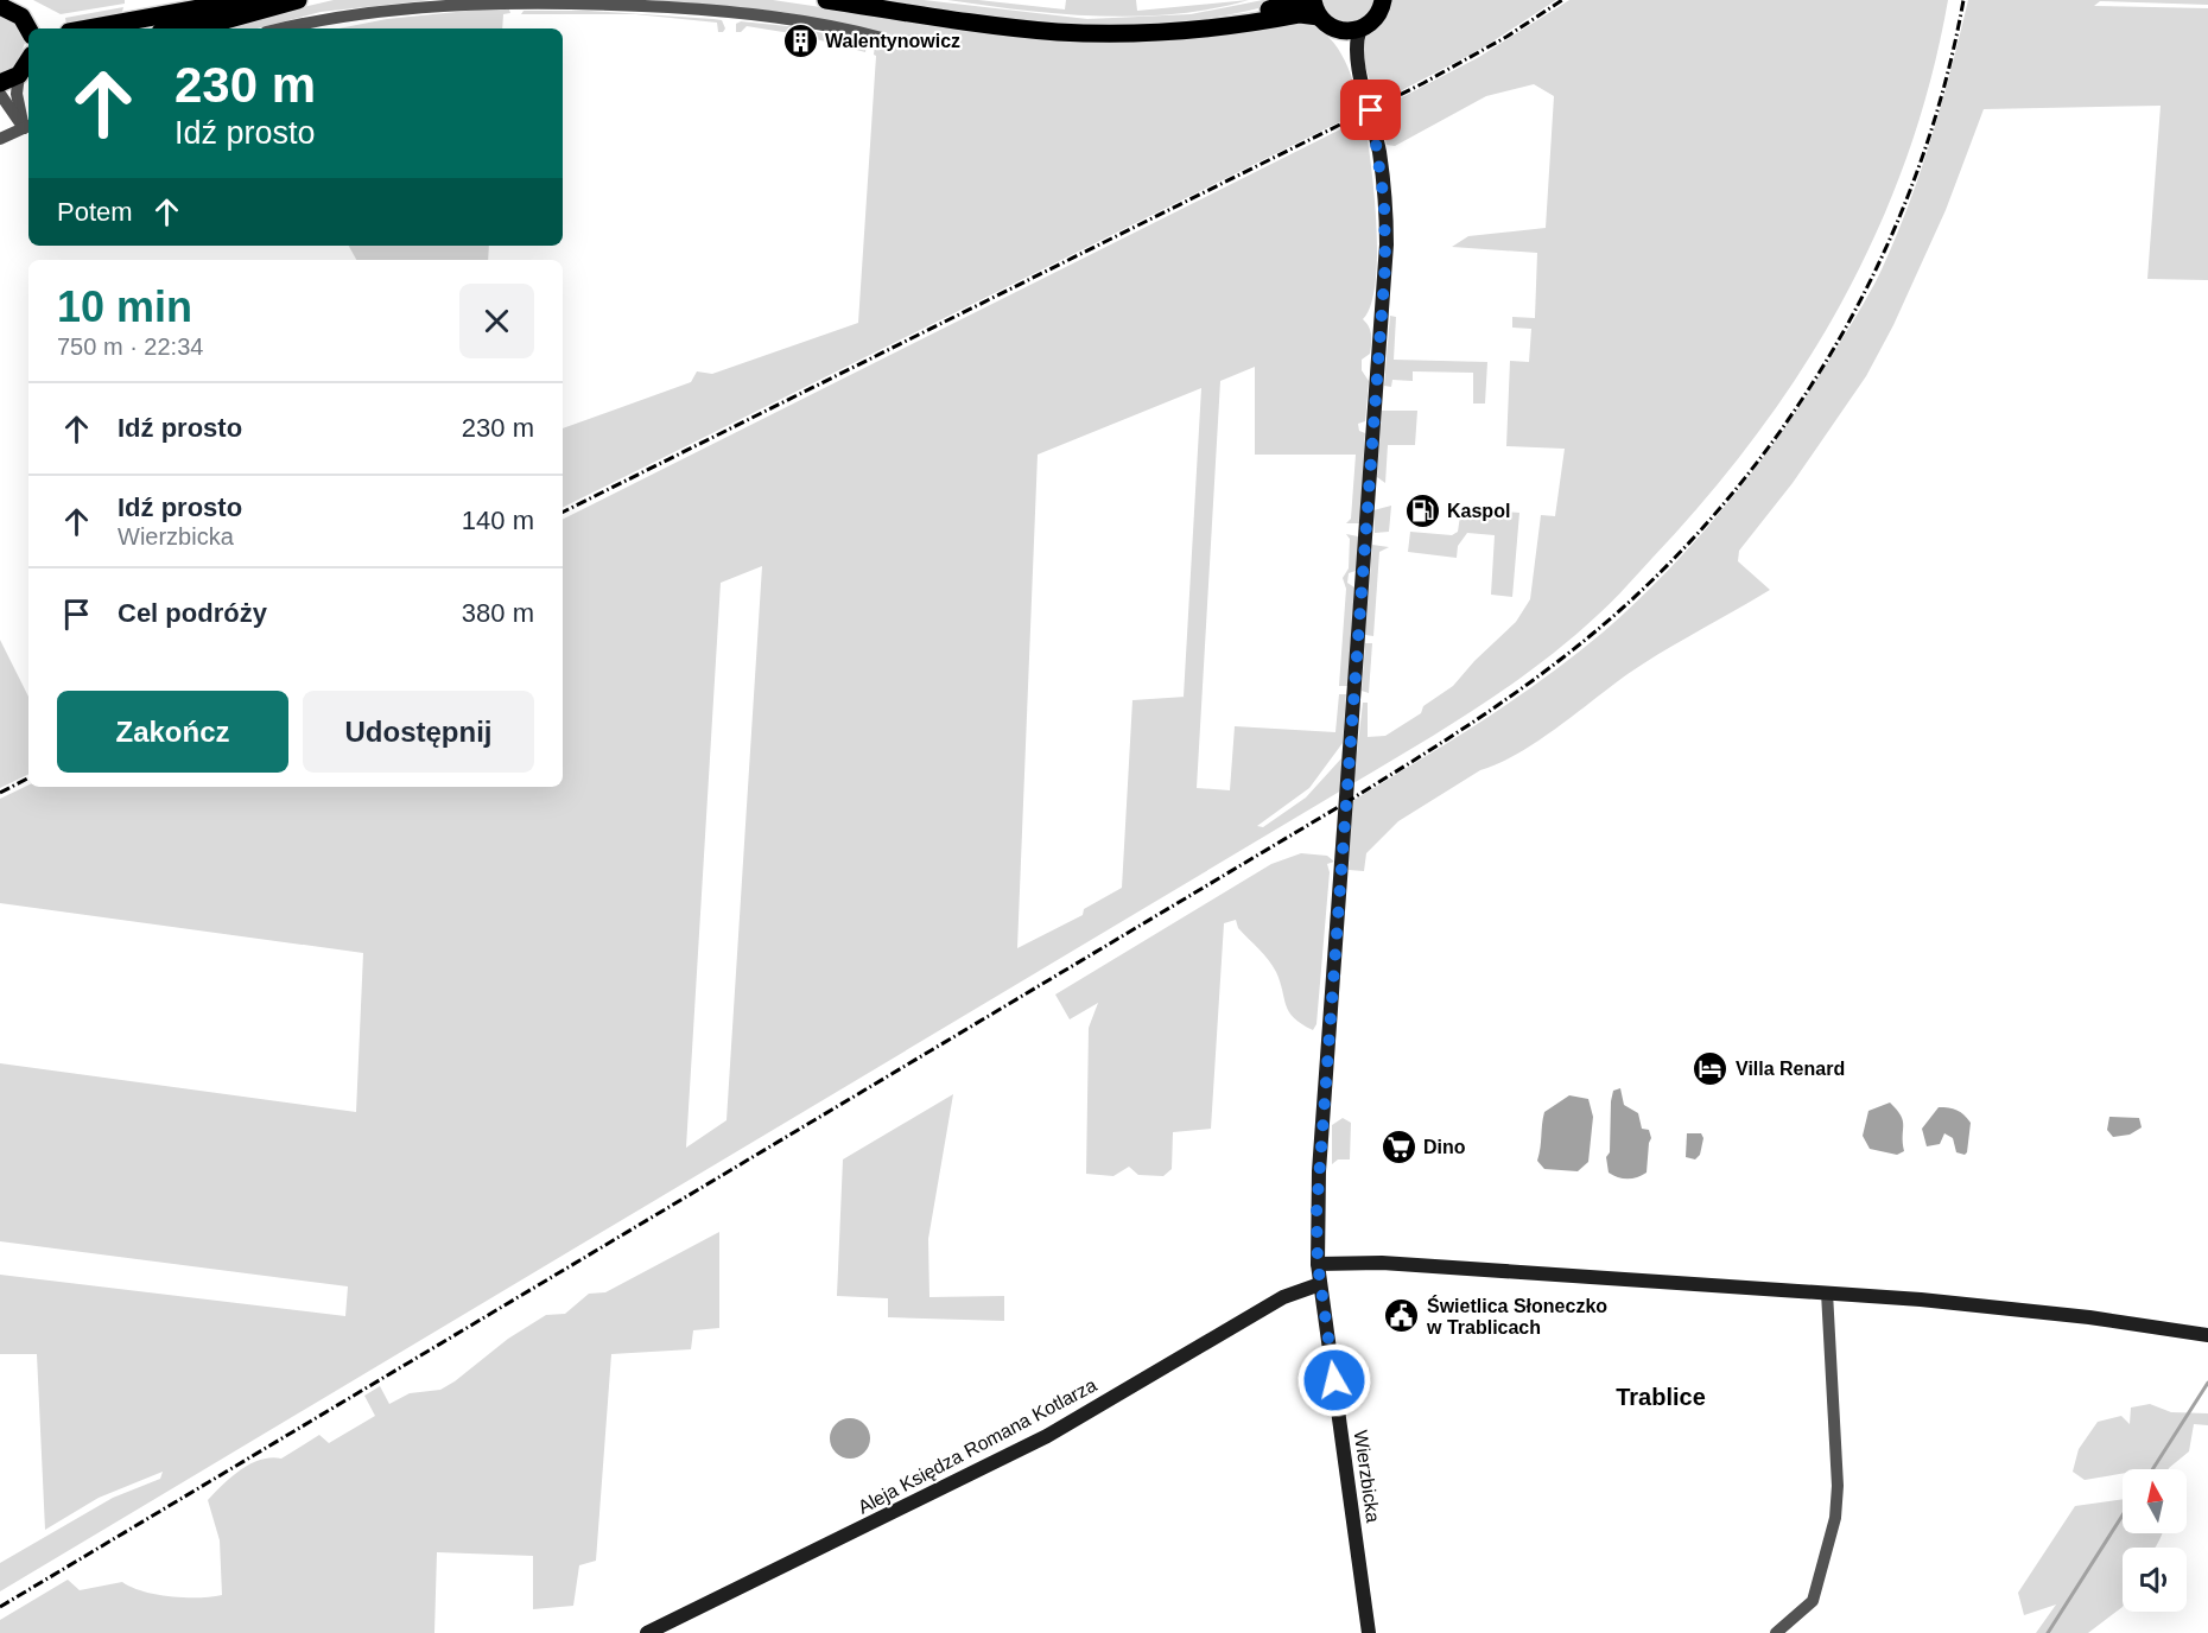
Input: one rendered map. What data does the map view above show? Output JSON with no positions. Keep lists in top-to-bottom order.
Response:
{
  "streets": {
    "main road": ["Aleja Księdza Romana Kotlarza", "Wierzbicka"]
  },
  "crossings": [
    ["Aleja Księdza Romana Kotlarza", "Wierzbicka"]
  ],
  "districts": ["Trablice"],
  "places": {
    "building": ["Walentynowicz"],
    "fuel station": ["Kaspol"],
    "hotel": ["Villa Renard"],
    "supermarket": ["Dino"],
    "public building": ["Świetlica Słoneczko w Trablicach"]
  },
  "north": "top",
  "page": {
    "turn": ["230 m", "Idź prosto"],
    "then": "Potem",
    "heading": ["10 min", "750 m · 22:34"],
    "list": [
      {
        "name": "Idź prosto",
        "value": "230 m"
      },
      {
        "name": "Idź prosto",
        "note": "Wierzbicka",
        "value": "140 m"
      },
      {
        "name": "Cel podróży",
        "value": "380 m"
      }
    ],
    "buttons": ["Zakończ", "Udostępnij"]
  }
}
